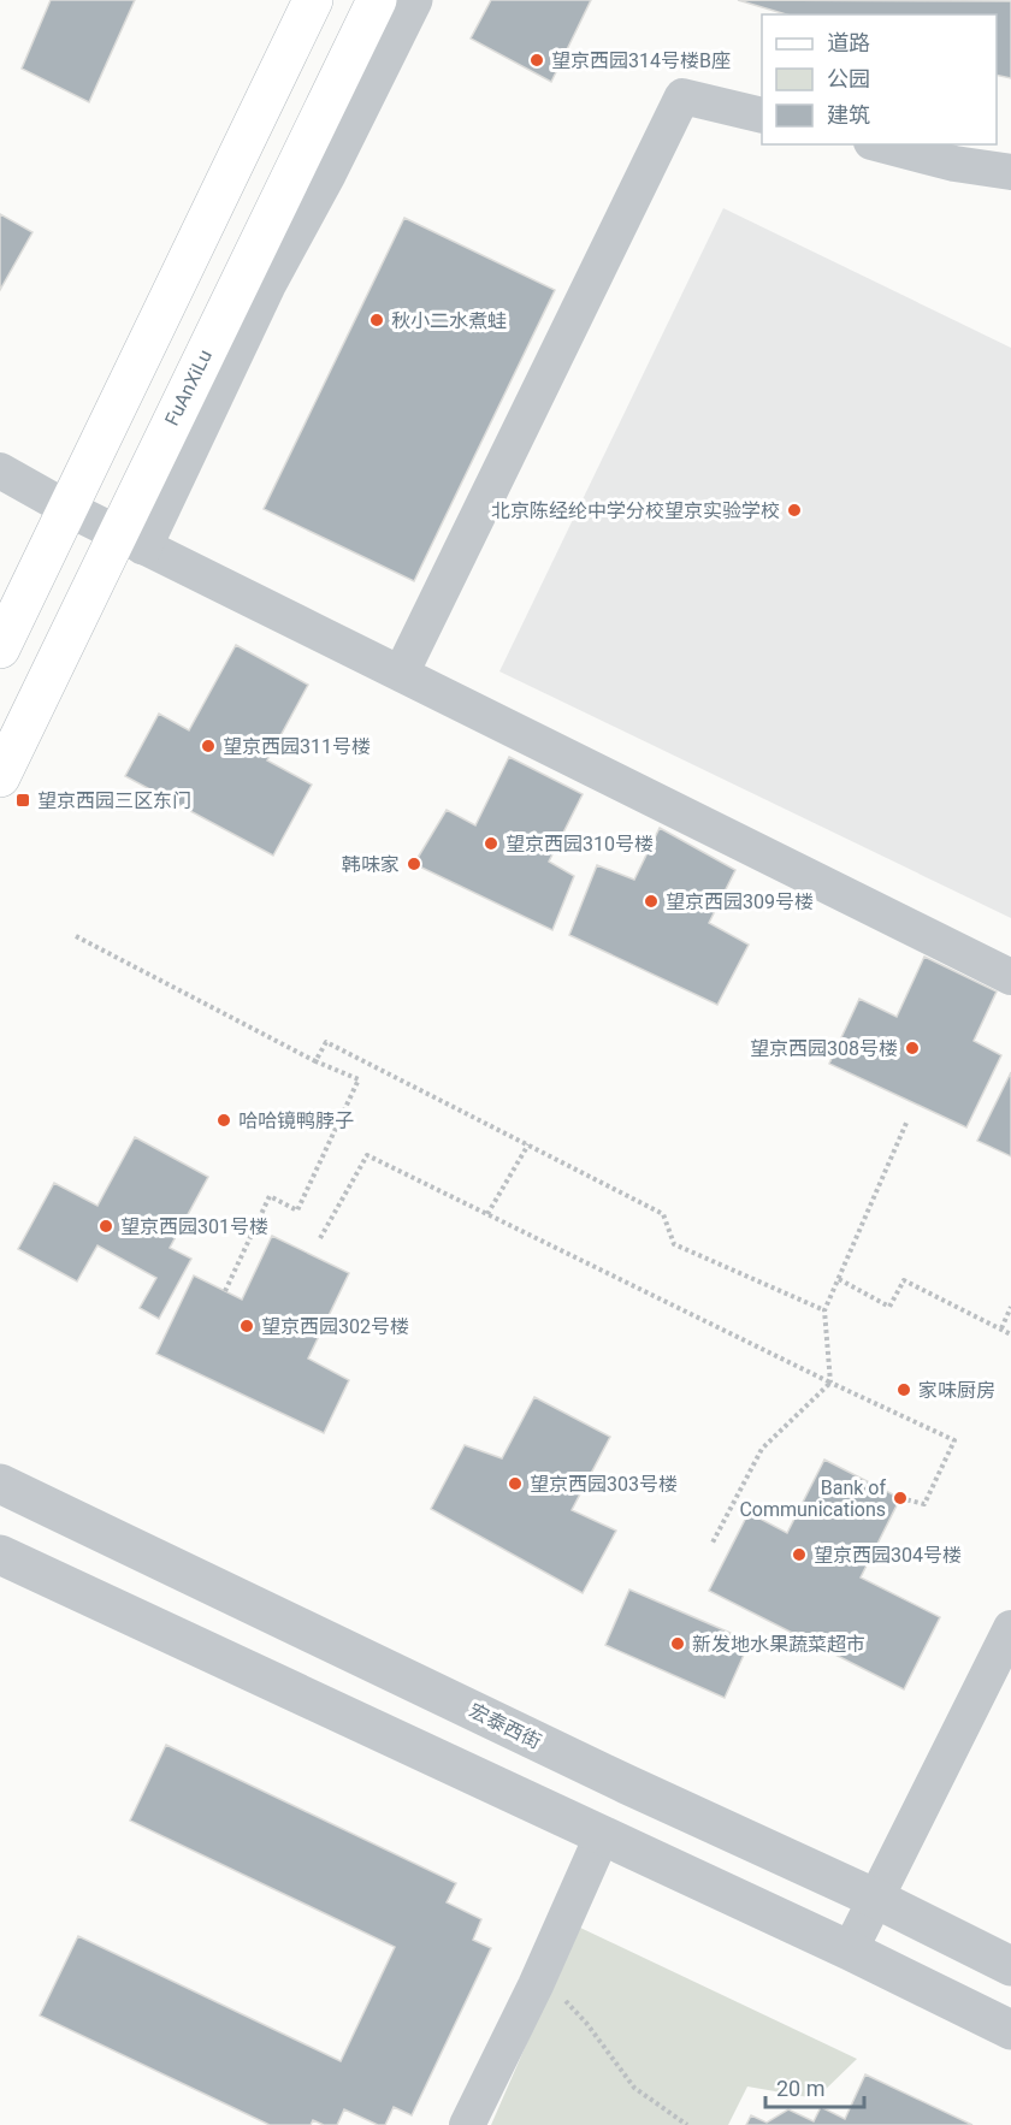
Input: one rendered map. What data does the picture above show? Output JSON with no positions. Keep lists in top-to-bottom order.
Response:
{
  "streets": {
    "main road": ["FuAnXiLu"],
    "street": ["宏泰西街"]
  },
  "places": {
    "other": [
      "望京西园314号楼B座",
      "秋小二水煮蛙",
      "北京陈经纶中学分校望京实验学校",
      "望京西园311号楼",
      "望京西园310号楼",
      "韩味家",
      "望京西园309号楼",
      "望京西园308号楼",
      "哈哈镜鸭脖子",
      "望京西园301号楼",
      "望京西园302号楼",
      "家味厨房",
      "望京西园303号楼",
      "Bank of Communications",
      "望京西园304号楼",
      "新发地水果蔬菜超市"
    ],
    "transit": ["望京西园三区东门"]
  },
  "legend": ["道路", "公园", "建筑"],
  "scale_bar": "20 m"
}
